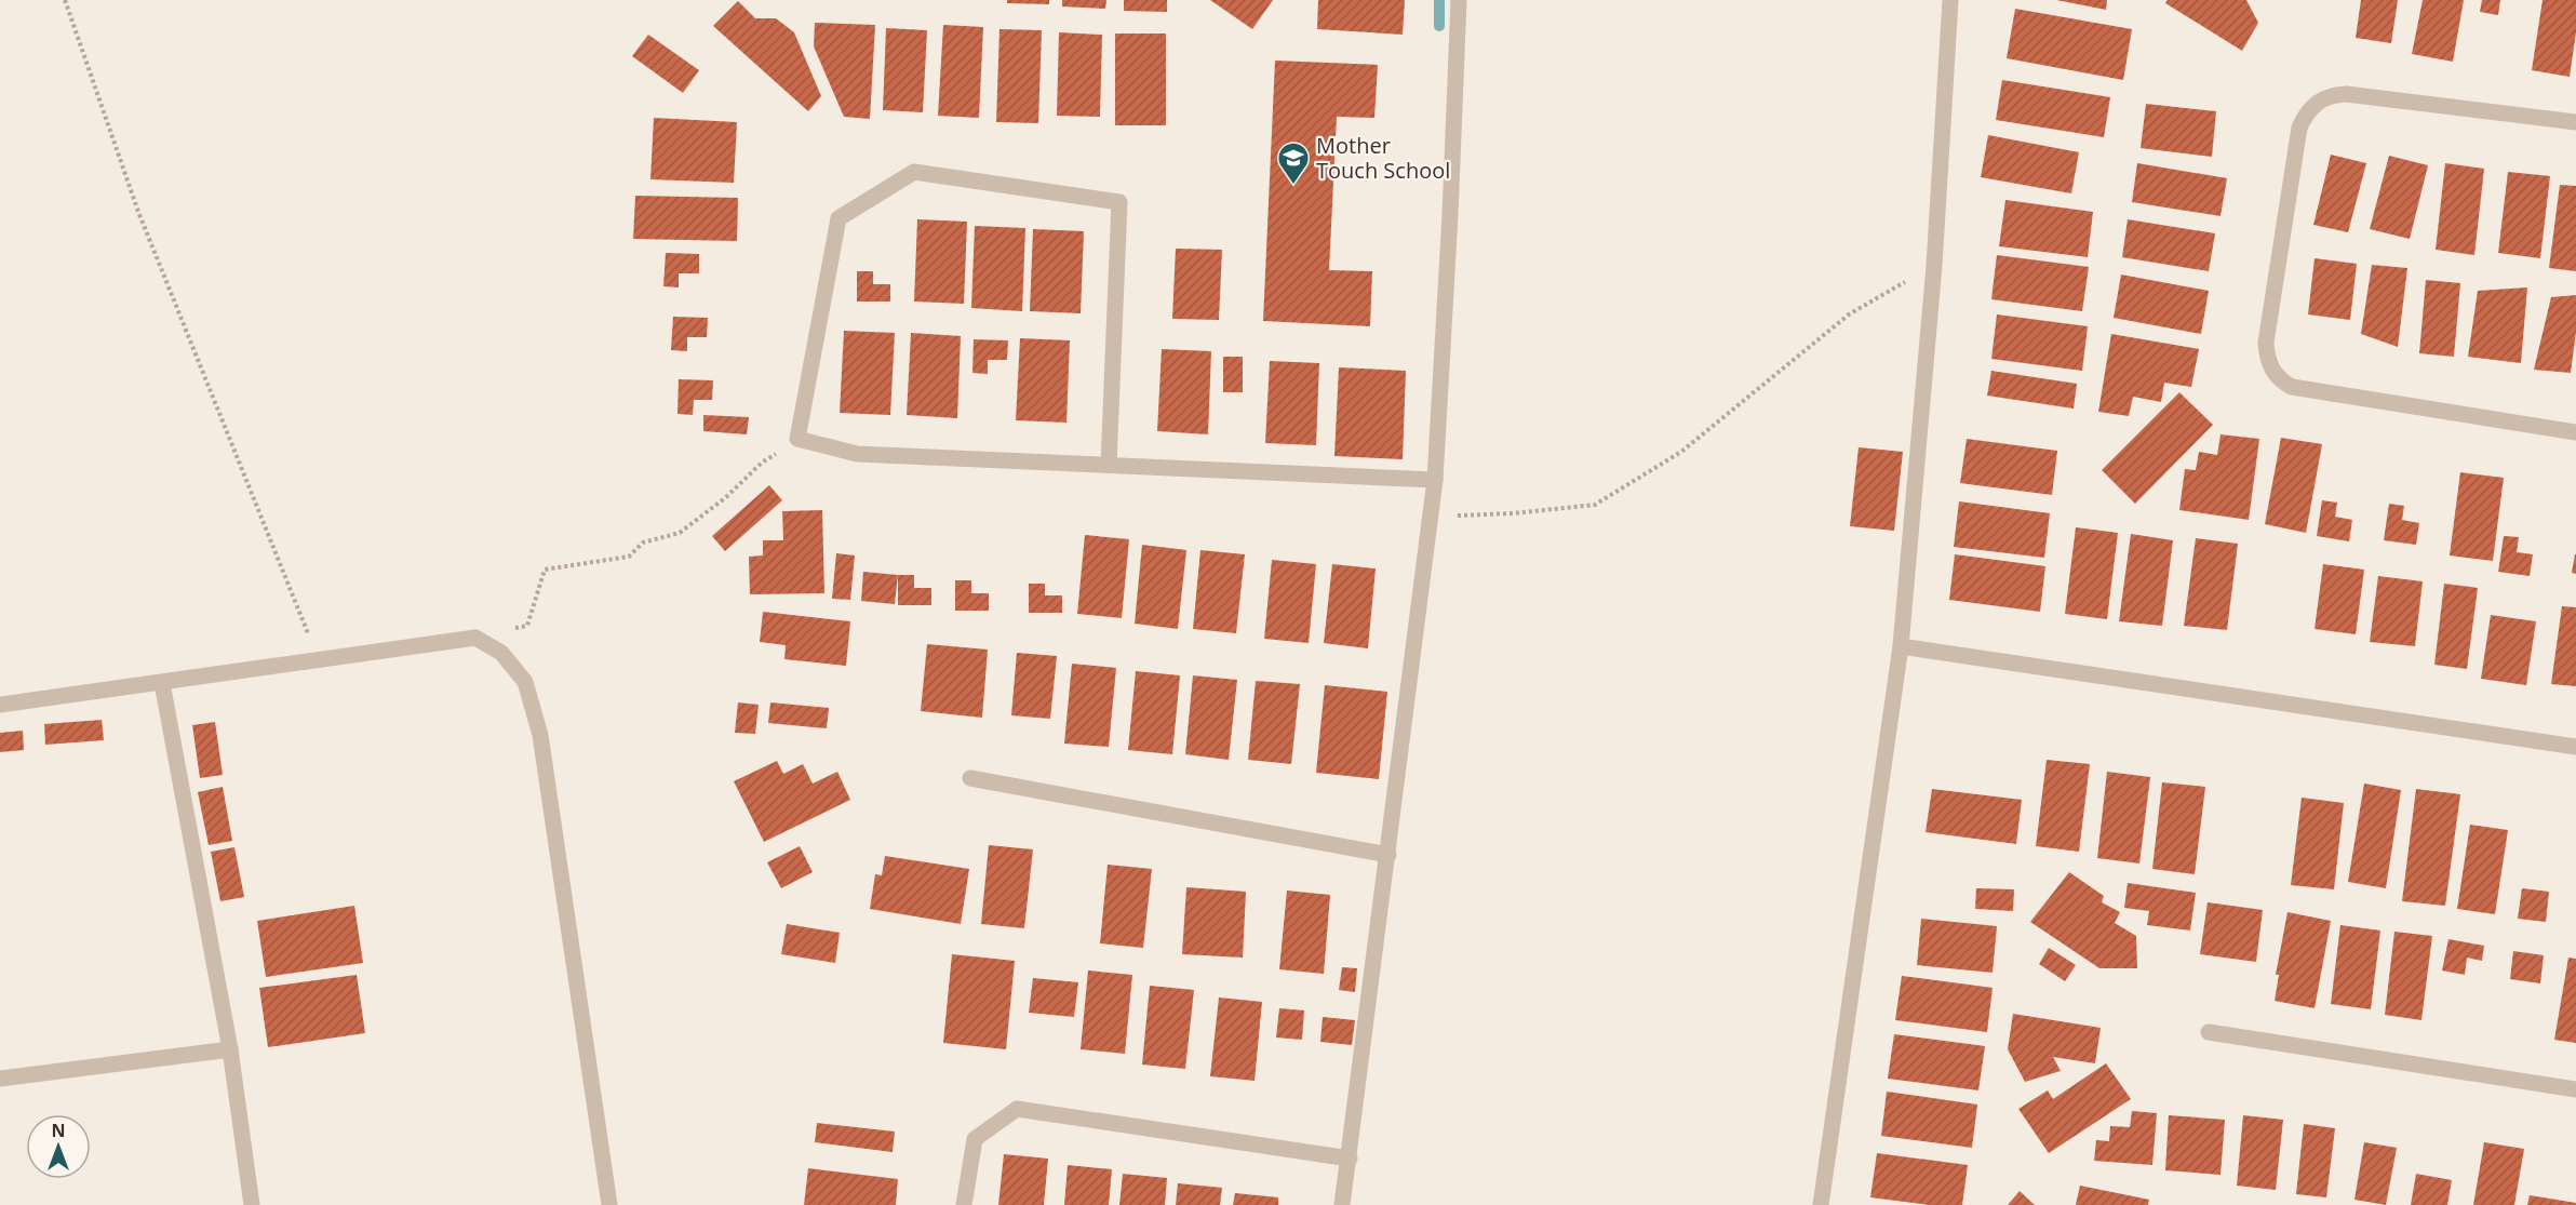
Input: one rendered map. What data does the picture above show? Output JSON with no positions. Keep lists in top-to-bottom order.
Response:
{
  "places": {
    "school or university": ["Mother Touch School"]
  },
  "north": "top"
}
